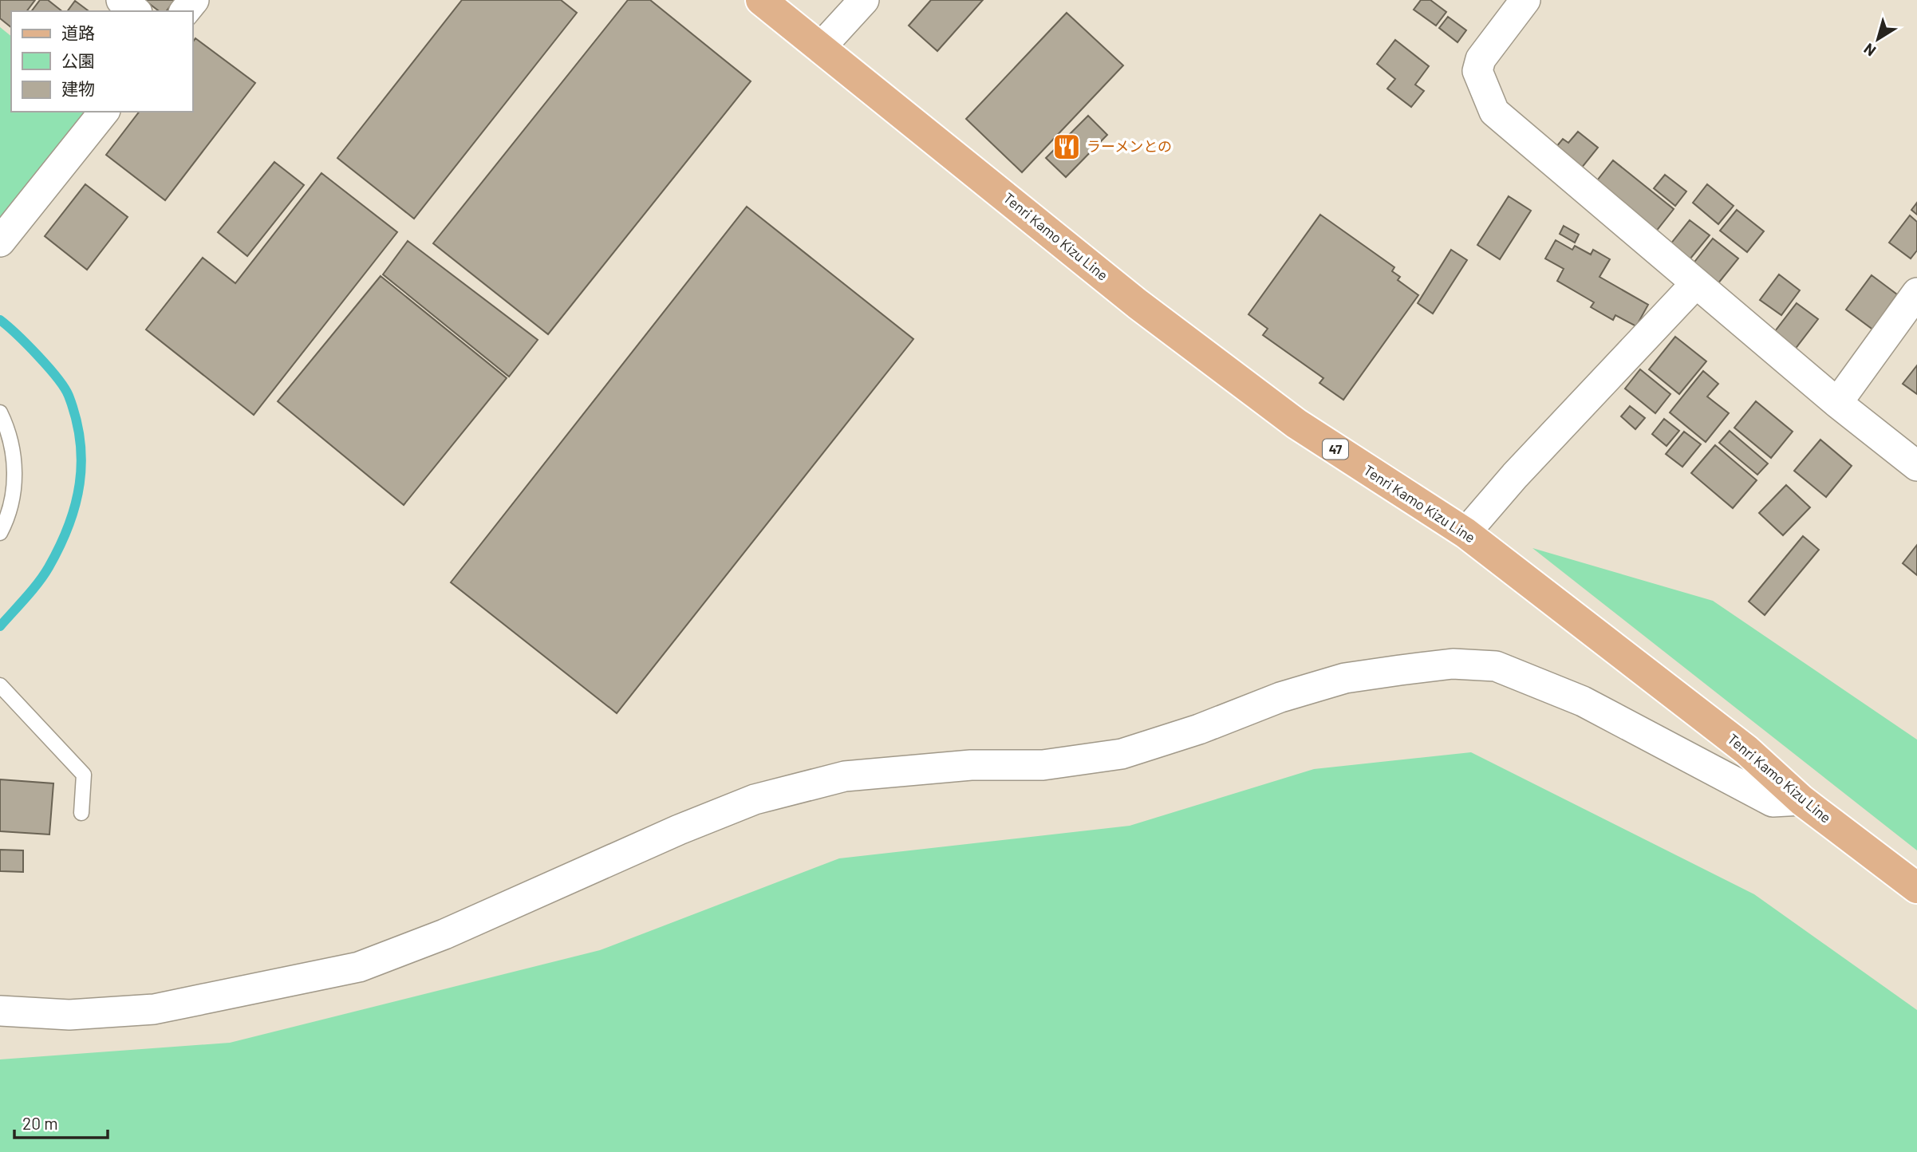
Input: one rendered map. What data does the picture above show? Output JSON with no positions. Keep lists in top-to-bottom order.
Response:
{
  "streets": {
    "main road": ["Tenri Kamo Kizu Line", "47"]
  },
  "places": {
    "restaurant": ["ラーメンとの"]
  },
  "legend": ["道路", "公園", "建物"],
  "scale_bar": "20 m",
  "north": "bottom left"
}
